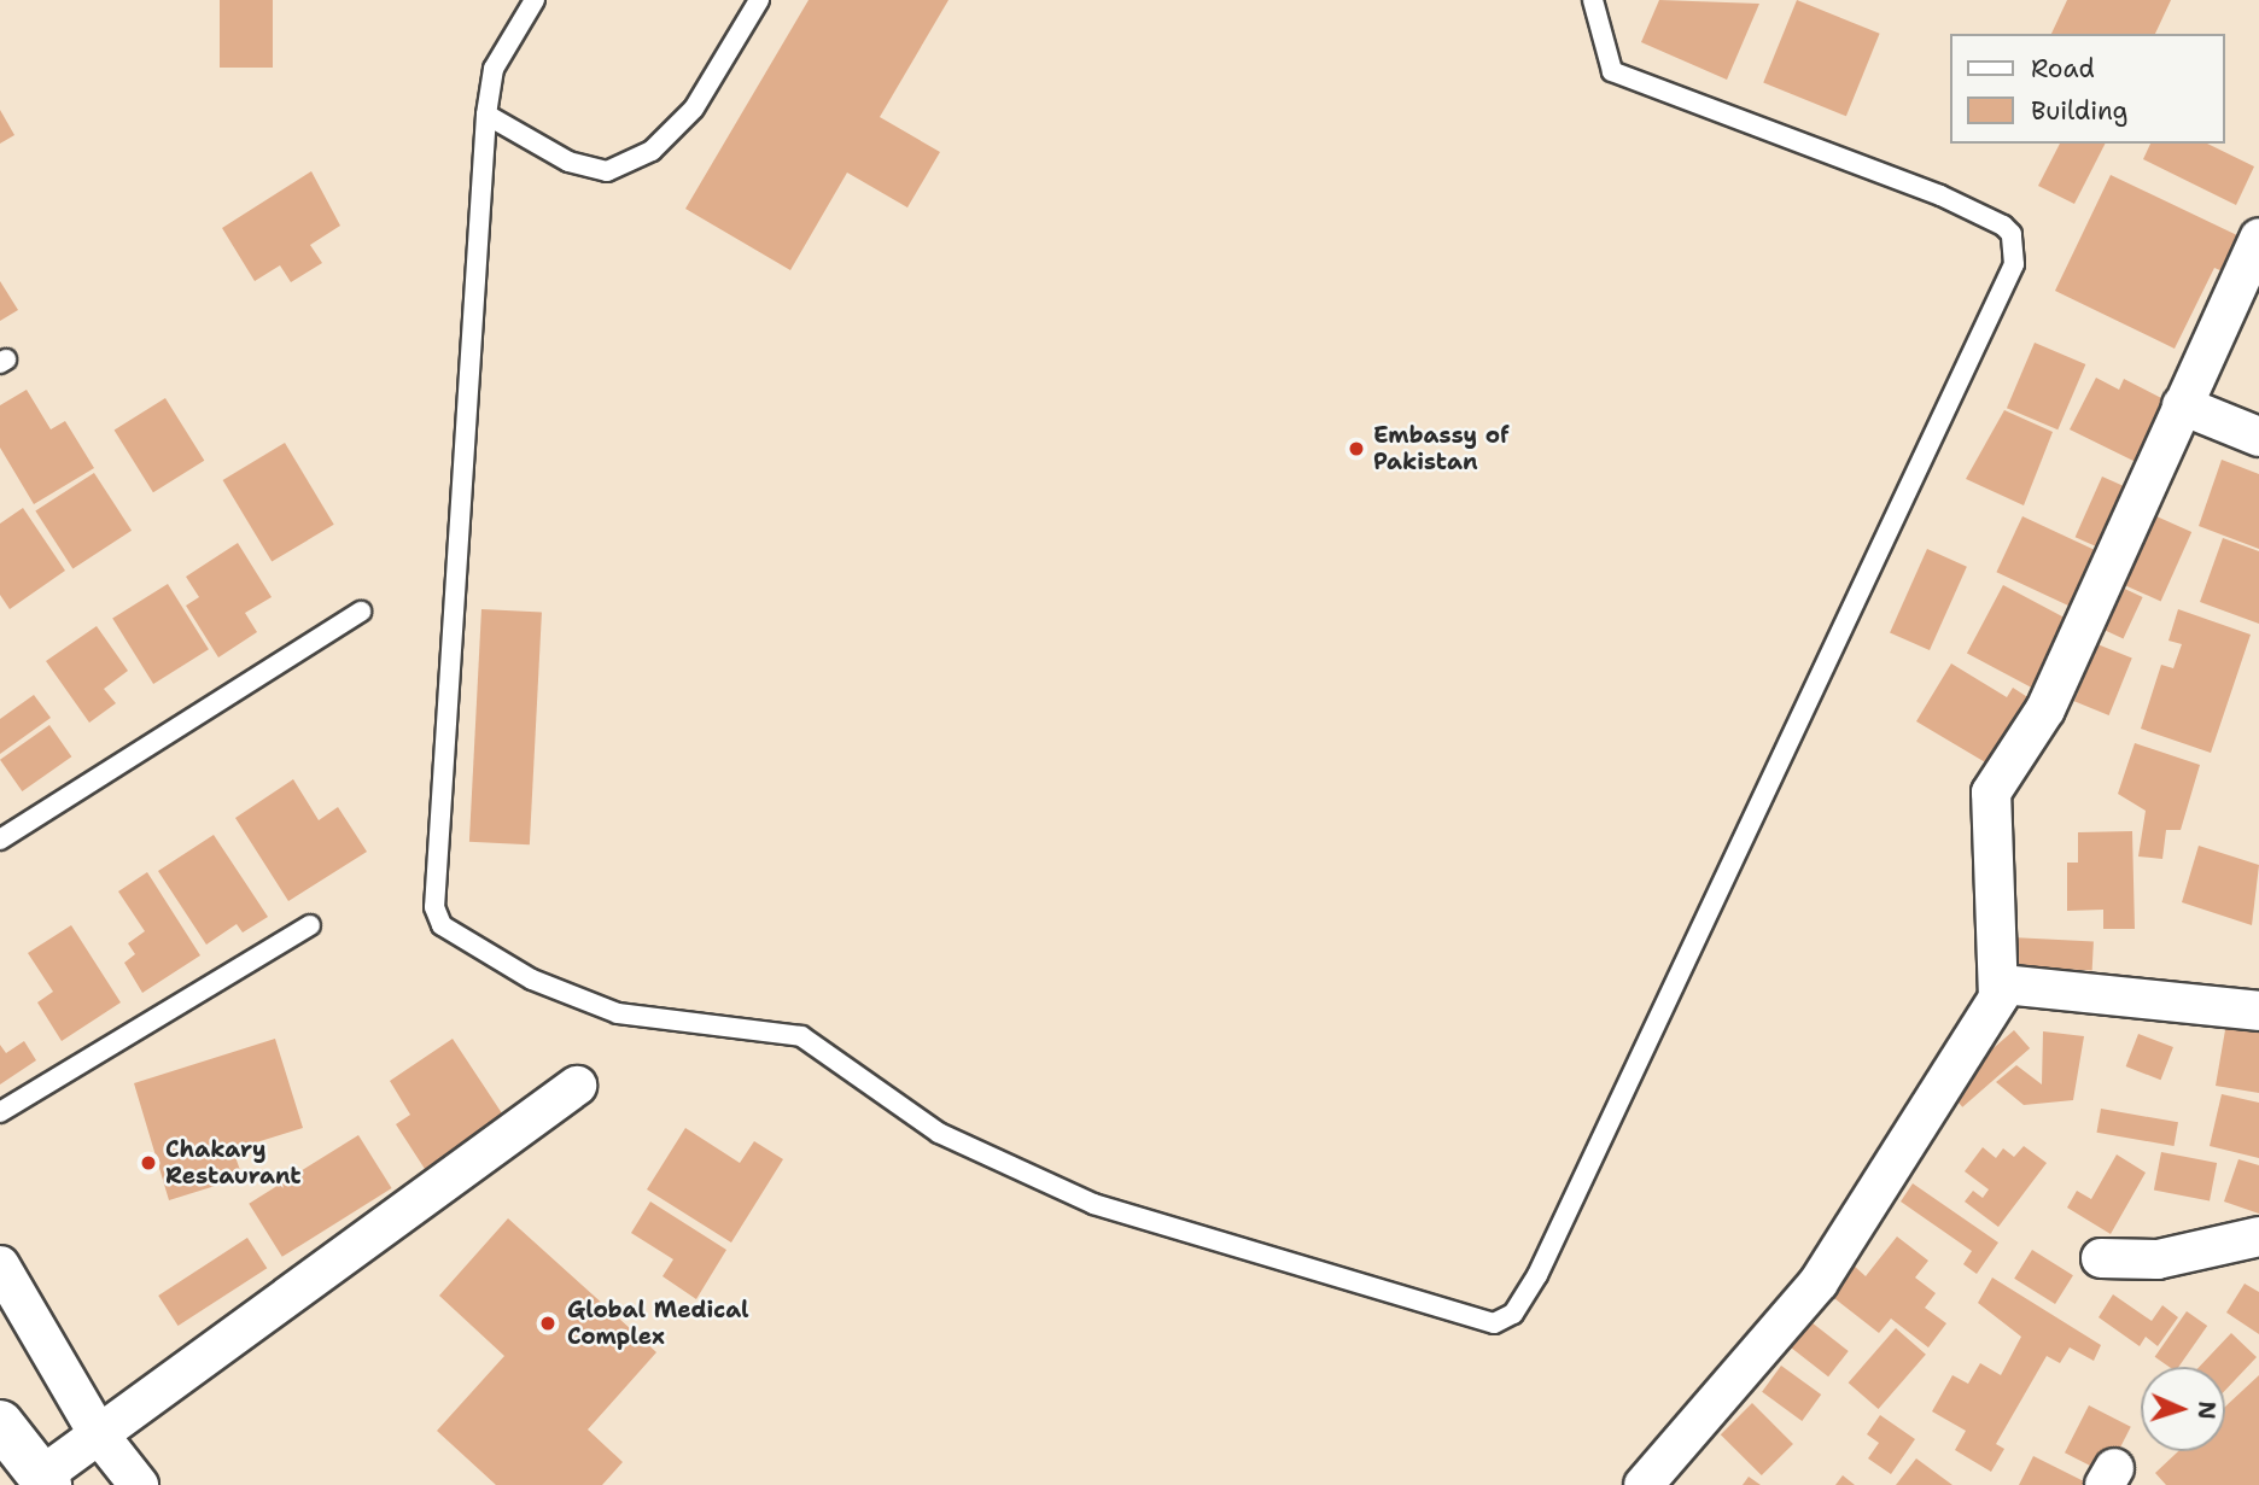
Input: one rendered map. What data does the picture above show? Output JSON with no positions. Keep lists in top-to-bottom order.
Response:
{
  "places": ["Embassy of Pakistan", "Chakary Restaurant", "Global Medical Complex"],
  "legend": ["Road", "Building"],
  "north": "right"
}
